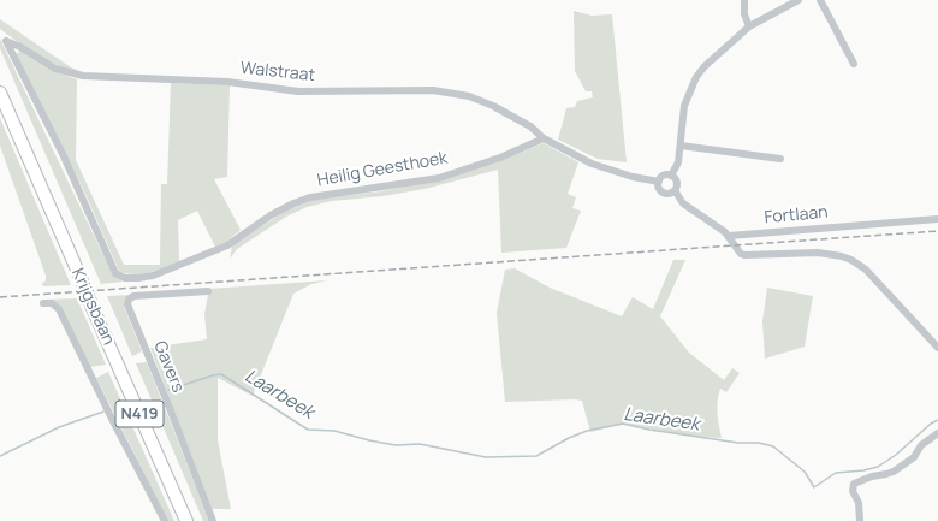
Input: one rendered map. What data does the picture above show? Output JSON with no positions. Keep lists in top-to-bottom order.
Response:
{
  "streets": {
    "main road": ["Krijgsbaan", "N419"],
    "street": [
      "Walstraat",
      "Heilig Geesthoek",
      "Fortlaan",
      "Gavers"
    ]
  },
  "crossings": [
    ["Walstraat", "Heilig Geesthoek"]
  ],
  "water": ["Laarbeek"]
}
